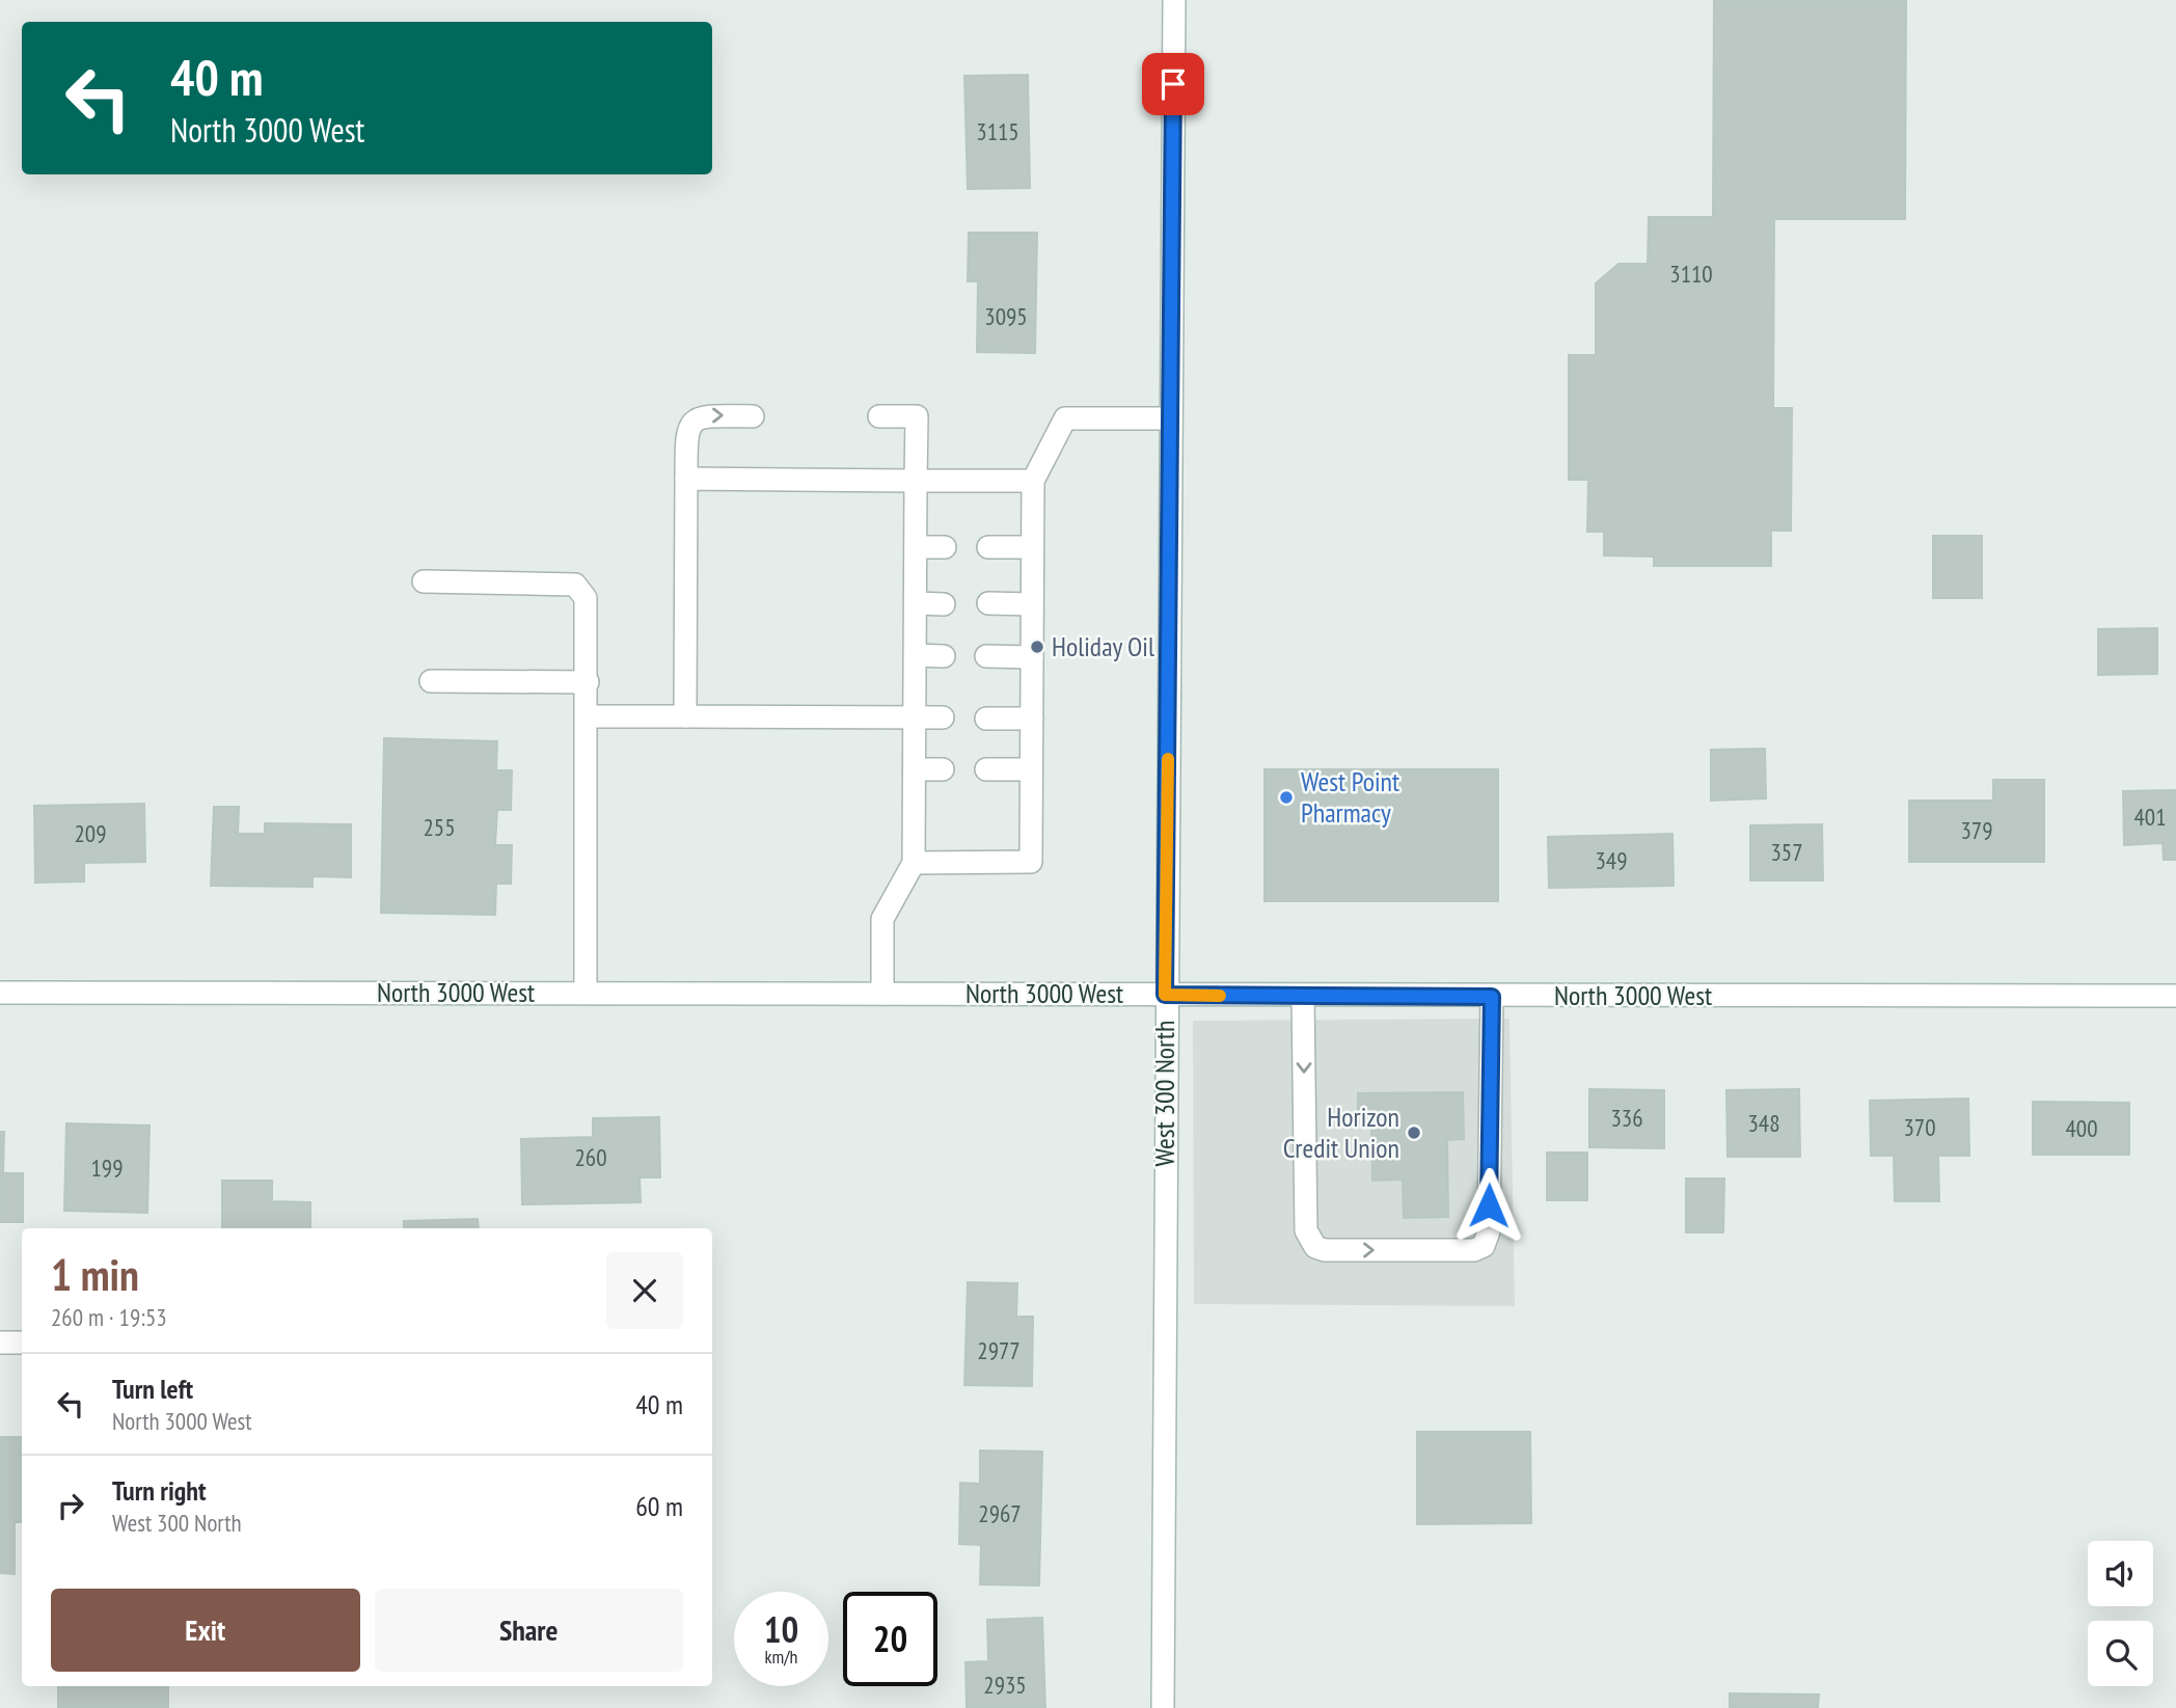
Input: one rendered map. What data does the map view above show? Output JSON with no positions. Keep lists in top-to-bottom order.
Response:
{
  "streets": {
    "main road": ["North 3000 West", "West 300 North"]
  },
  "crossings": [
    ["North 3000 West", "West 300 North"]
  ],
  "places": ["Holiday Oil", "West Point Pharmacy", "Horizon Credit Union"],
  "house_numbers": [
    "3115",
    "3110",
    "3095",
    "401",
    "255",
    "379",
    "209",
    "357",
    "349",
    "336",
    "348",
    "370",
    "400",
    "260",
    "199",
    "2977",
    "2967",
    "2935"
  ],
  "page": {
    "turn": ["40 m", "North 3000 West"],
    "heading": ["1 min", "260 m · 19:53"],
    "list": [
      {
        "name": "Turn left",
        "note": "North 3000 West",
        "value": "40 m"
      },
      {
        "name": "Turn right",
        "note": "West 300 North",
        "value": "60 m"
      }
    ],
    "buttons": ["Exit", "Share"],
    "speed": "10 km/h",
    "limit": "20"
  }
}
